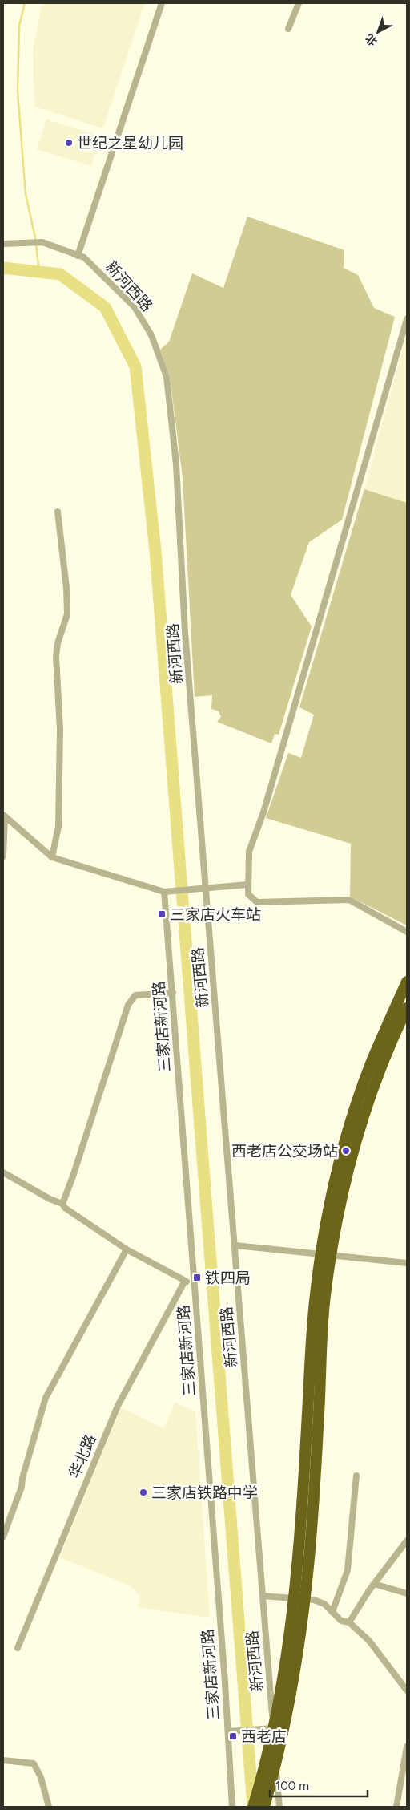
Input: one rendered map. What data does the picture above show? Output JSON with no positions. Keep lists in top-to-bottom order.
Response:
{
  "streets": {
    "street": ["新河西路", "三家店新河路", "华北路"]
  },
  "places": {
    "other": ["世纪之星幼儿园", "西老店公交场站", "三家店铁路中学"],
    "transit": ["三家店火车站", "铁四局", "西老店"]
  },
  "scale_bar": "100 m",
  "north": "bottom left"
}
